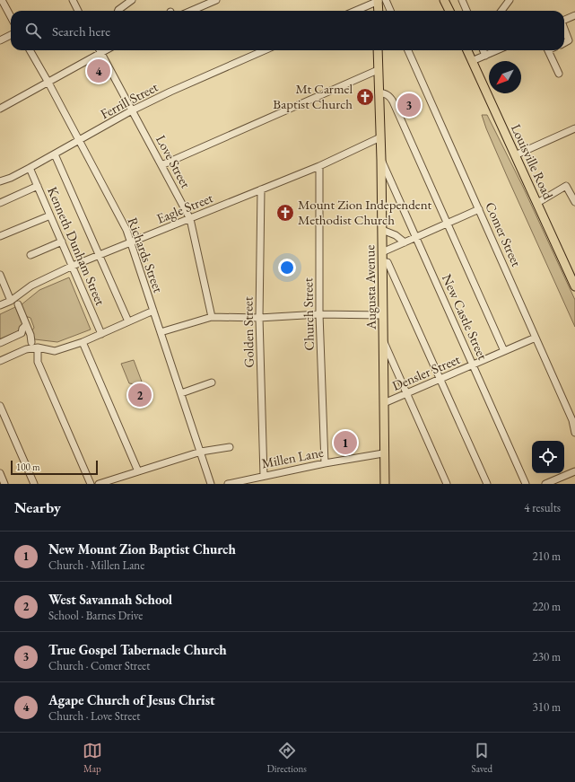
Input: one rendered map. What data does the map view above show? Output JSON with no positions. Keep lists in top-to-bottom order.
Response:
{
  "streets": {
    "main road": ["Louisville Road", "Augusta Avenue"],
    "street": [
      "Ferrill Street",
      "Love Street",
      "Eagle Street",
      "Comer Street",
      "Kenneth Dunham Street",
      "Richards Street",
      "Church Street",
      "New Castle Street",
      "Golden Street",
      "Densler Street",
      "Millen Lane"
    ]
  },
  "crossings": [
    ["Ferrill Street", "Love Street"],
    ["Ferrill Street", "Kenneth Dunham Street"],
    ["Ferrill Street", "Richards Street"],
    ["Love Street", "Eagle Street"],
    ["Eagle Street", "Kenneth Dunham Street"],
    ["Eagle Street", "Richards Street"],
    ["Eagle Street", "Augusta Avenue"],
    ["Eagle Street", "Church Street"],
    ["Eagle Street", "Golden Street"],
    ["Comer Street", "Densler Street"],
    ["Augusta Avenue", "New Castle Street"],
    ["Augusta Avenue", "Densler Street"],
    ["Augusta Avenue", "Millen Lane"],
    ["Church Street", "Millen Lane"],
    ["New Castle Street", "Densler Street"],
    ["Golden Street", "Millen Lane"]
  ],
  "places": {
    "church": ["Mt Carmel Baptist Church", "Mount Zion Independent Methodist Church"]
  },
  "scale_bar": "100 m",
  "north": "bottom left",
  "page": {
    "search": "Search here",
    "pins": [
      "4",
      "3",
      "2",
      "1"
    ],
    "scale": "100 m",
    "heading": ["Nearby", "4 results"],
    "list": [
      {
        "mark": "1",
        "name": "New Mount Zion Baptist Church",
        "note": "Church · Millen Lane",
        "value": "210 m"
      },
      {
        "mark": "2",
        "name": "West Savannah School",
        "note": "School · Barnes Drive",
        "value": "220 m"
      },
      {
        "mark": "3",
        "name": "True Gospel Tabernacle Church",
        "note": "Church · Comer Street",
        "value": "230 m"
      },
      {
        "mark": "4",
        "name": "Agape Church of Jesus Christ",
        "note": "Church · Love Street",
        "value": "310 m"
      }
    ],
    "nav": ["Map", "Directions", "Saved"]
  }
}
